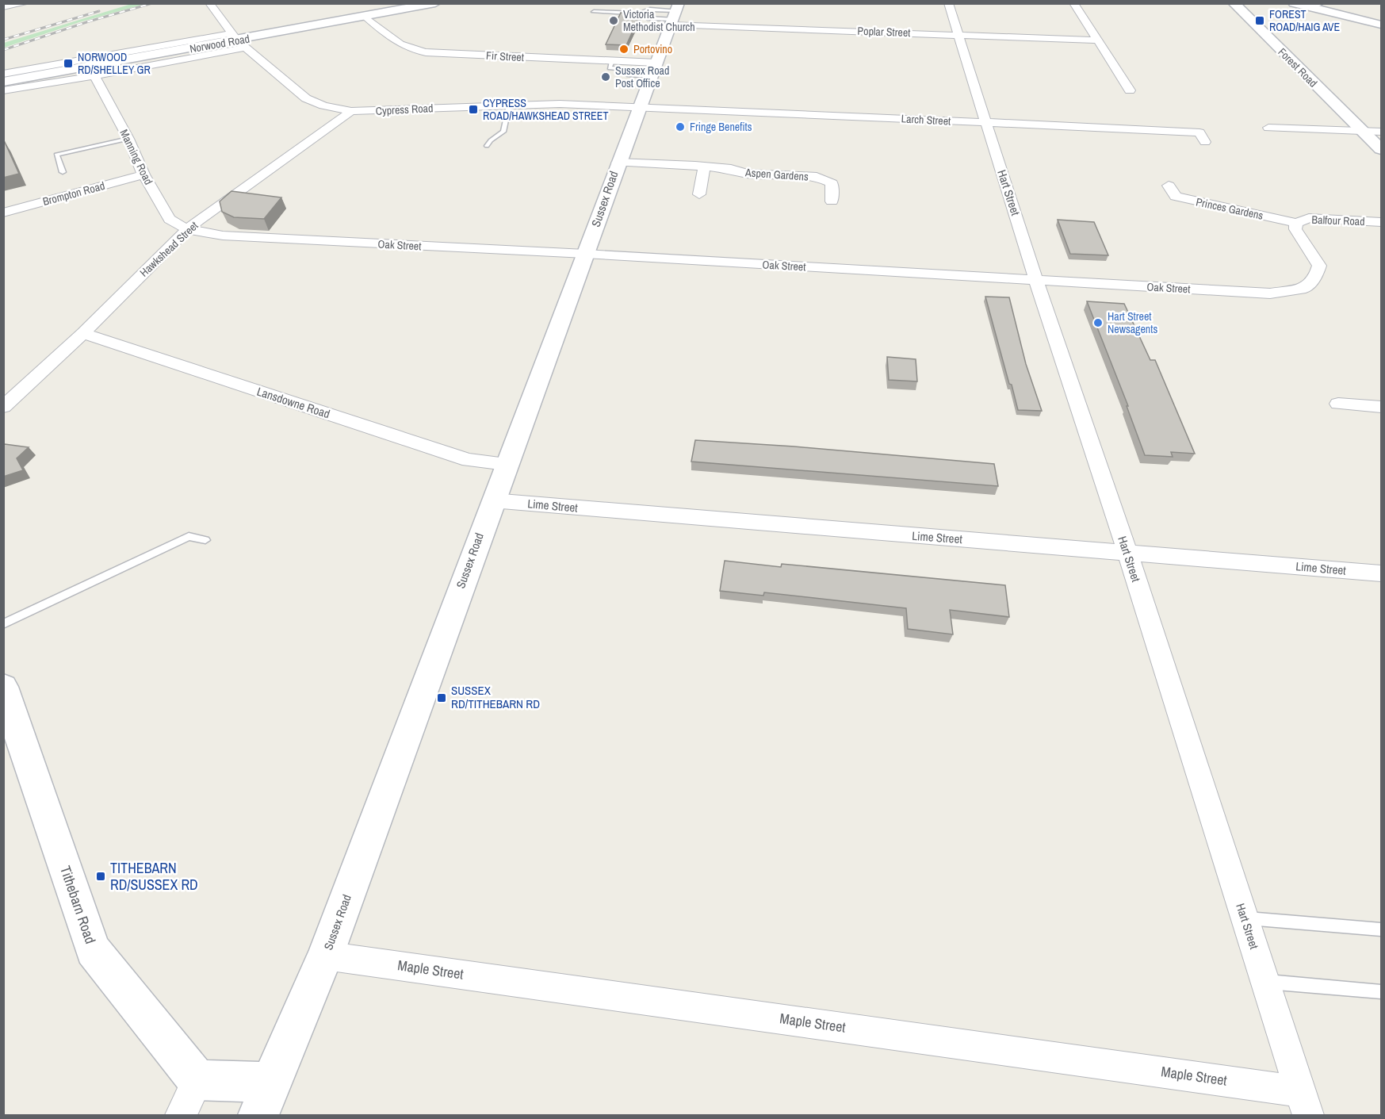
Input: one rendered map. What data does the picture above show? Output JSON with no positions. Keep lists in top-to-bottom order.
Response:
{
  "streets": {
    "street": [
      "Poplar Street",
      "Norwood Road",
      "Fir Street",
      "Forest Road",
      "Cypress Road",
      "Larch Street",
      "Manning Road",
      "Aspen Gardens",
      "Hart Street",
      "Brompton Road",
      "Sussex Road",
      "Princes Gardens",
      "Balfour Road",
      "Oak Street",
      "Hawkshead Street",
      "Lansdowne Road",
      "Lime Street",
      "Tithebarn Road",
      "Maple Street"
    ]
  },
  "crossings": [
    ["Poplar Street", "Hart Street"],
    ["Poplar Street", "Sussex Road"],
    ["Norwood Road", "Fir Street"],
    ["Norwood Road", "Cypress Road"],
    ["Fir Street", "Sussex Road"],
    ["Cypress Road", "Larch Street"],
    ["Cypress Road", "Sussex Road"],
    ["Cypress Road", "Hawkshead Street"],
    ["Larch Street", "Hart Street"],
    ["Larch Street", "Sussex Road"],
    ["Manning Road", "Brompton Road"],
    ["Manning Road", "Oak Street"],
    ["Manning Road", "Hawkshead Street"],
    ["Aspen Gardens", "Sussex Road"],
    ["Hart Street", "Oak Street"],
    ["Hart Street", "Lime Street"],
    ["Hart Street", "Maple Street"],
    ["Sussex Road", "Oak Street"],
    ["Sussex Road", "Lansdowne Road"],
    ["Sussex Road", "Lime Street"],
    ["Sussex Road", "Maple Street"],
    ["Princes Gardens", "Balfour Road"],
    ["Princes Gardens", "Oak Street"],
    ["Balfour Road", "Oak Street"],
    ["Oak Street", "Hawkshead Street"],
    ["Hawkshead Street", "Lansdowne Road"]
  ],
  "places": {
    "other": [
      "Victoria Methodist Church",
      "Portovino",
      "Sussex Road Post Office",
      "Fringe Benefits",
      "Hart Street Newsagents"
    ],
    "transit": [
      "FOREST ROAD/HAIG AVE",
      "NORWOOD RD/SHELLEY GR",
      "CYPRESS ROAD/HAWKSHEAD STREET",
      "SUSSEX RD/TITHEBARN RD",
      "TITHEBARN RD/SUSSEX RD"
    ]
  }
}
